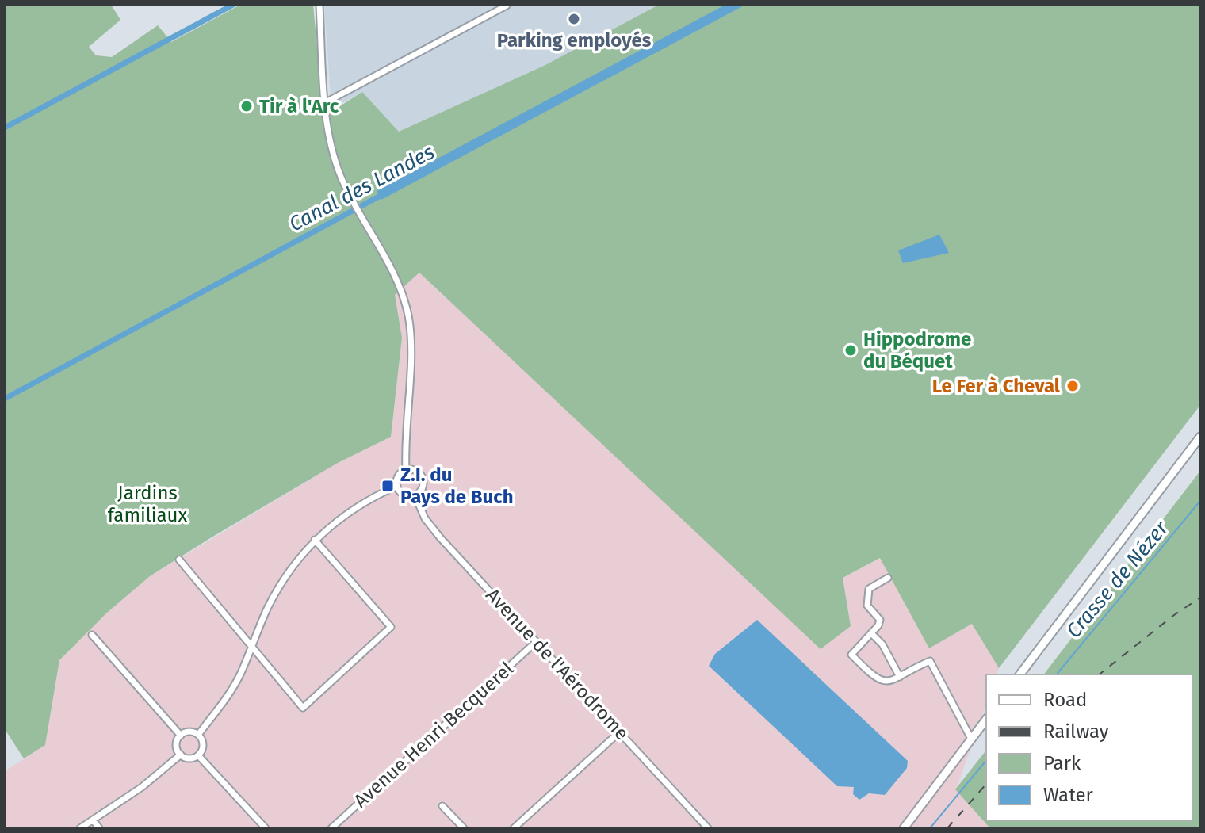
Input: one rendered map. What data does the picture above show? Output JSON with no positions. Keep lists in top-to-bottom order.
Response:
{
  "streets": {
    "street": ["Avenue de l'Aérodrome", "Avenue Henri Becquerel"]
  },
  "crossings": [
    ["Avenue de l'Aérodrome", "Avenue Henri Becquerel"]
  ],
  "water": ["Canal des Landes", "Crasse de Nézer"],
  "parks": ["Jardins familiaux"],
  "places": {
    "other": [
      "Parking employés",
      "Tir à l'Arc",
      "Hippodrome du Béquet",
      "Le Fer à Cheval"
    ],
    "transit": ["Z.I. du Pays de Buch"]
  },
  "legend": [
    "Road",
    "Railway",
    "Park",
    "Water"
  ]
}
